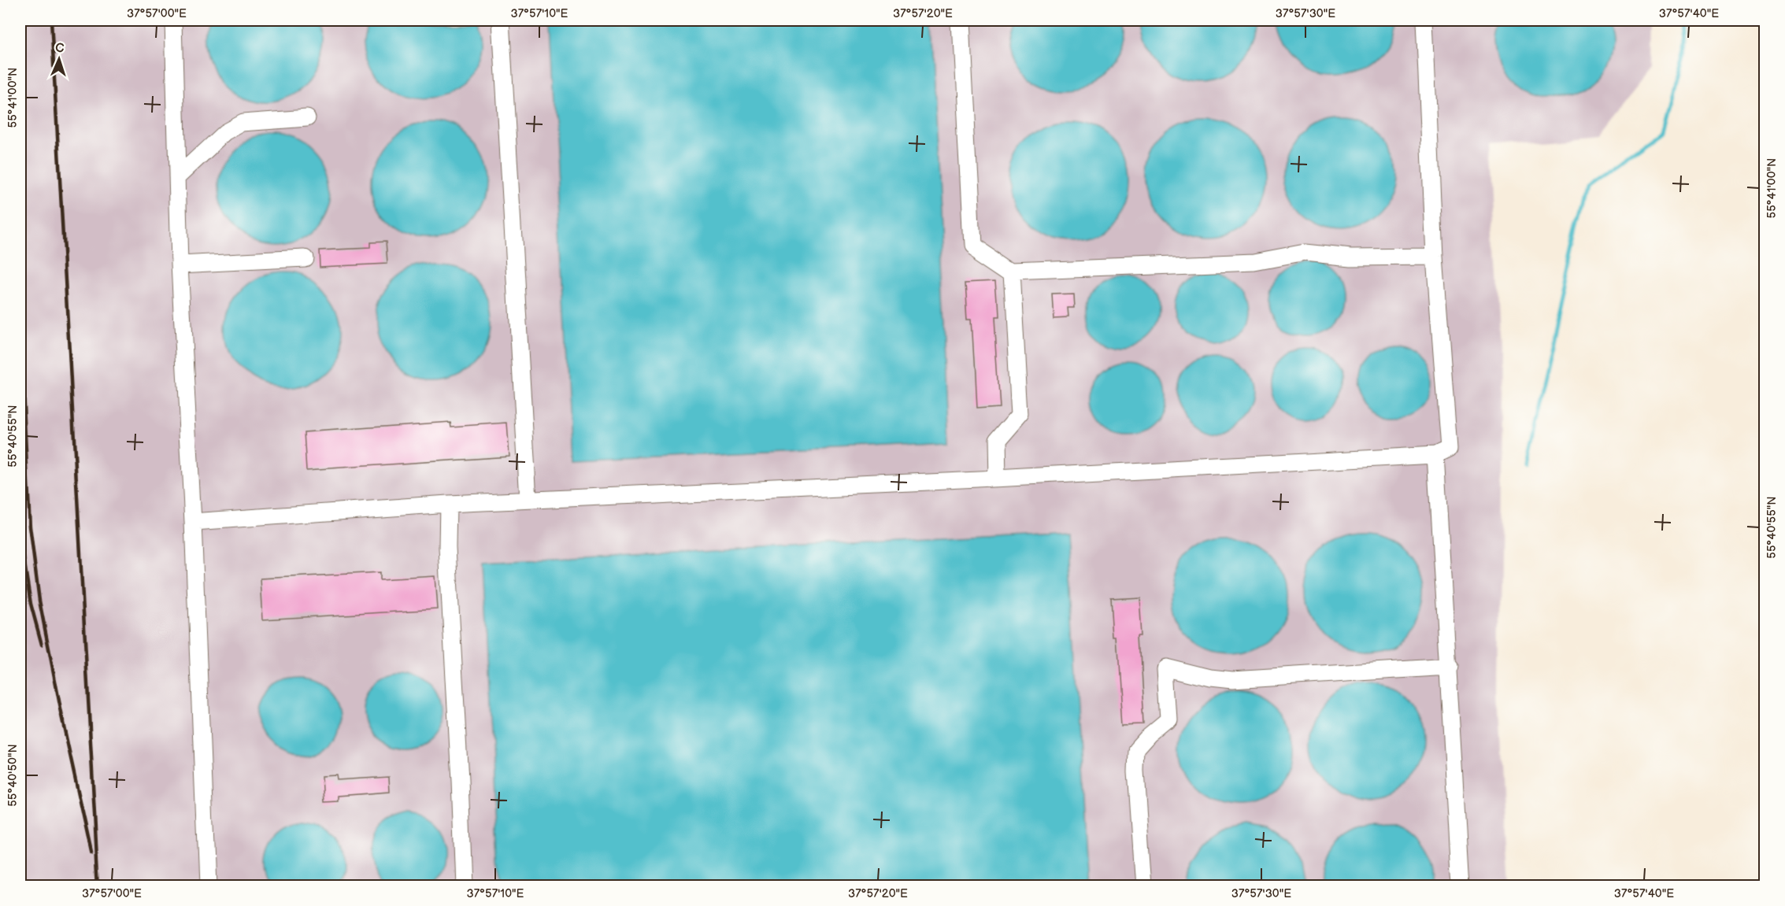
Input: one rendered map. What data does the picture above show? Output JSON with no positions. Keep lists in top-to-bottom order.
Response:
{
  "north": "top",
  "coordinates": [
    "37°57'00\"E",
    "37°57'10\"E",
    "37°57'20\"E",
    "37°57'30\"E",
    "37°57'40\"E",
    "55°41'00\"N",
    "55°40'55\"N",
    "55°40'50\"N"
  ]
}
